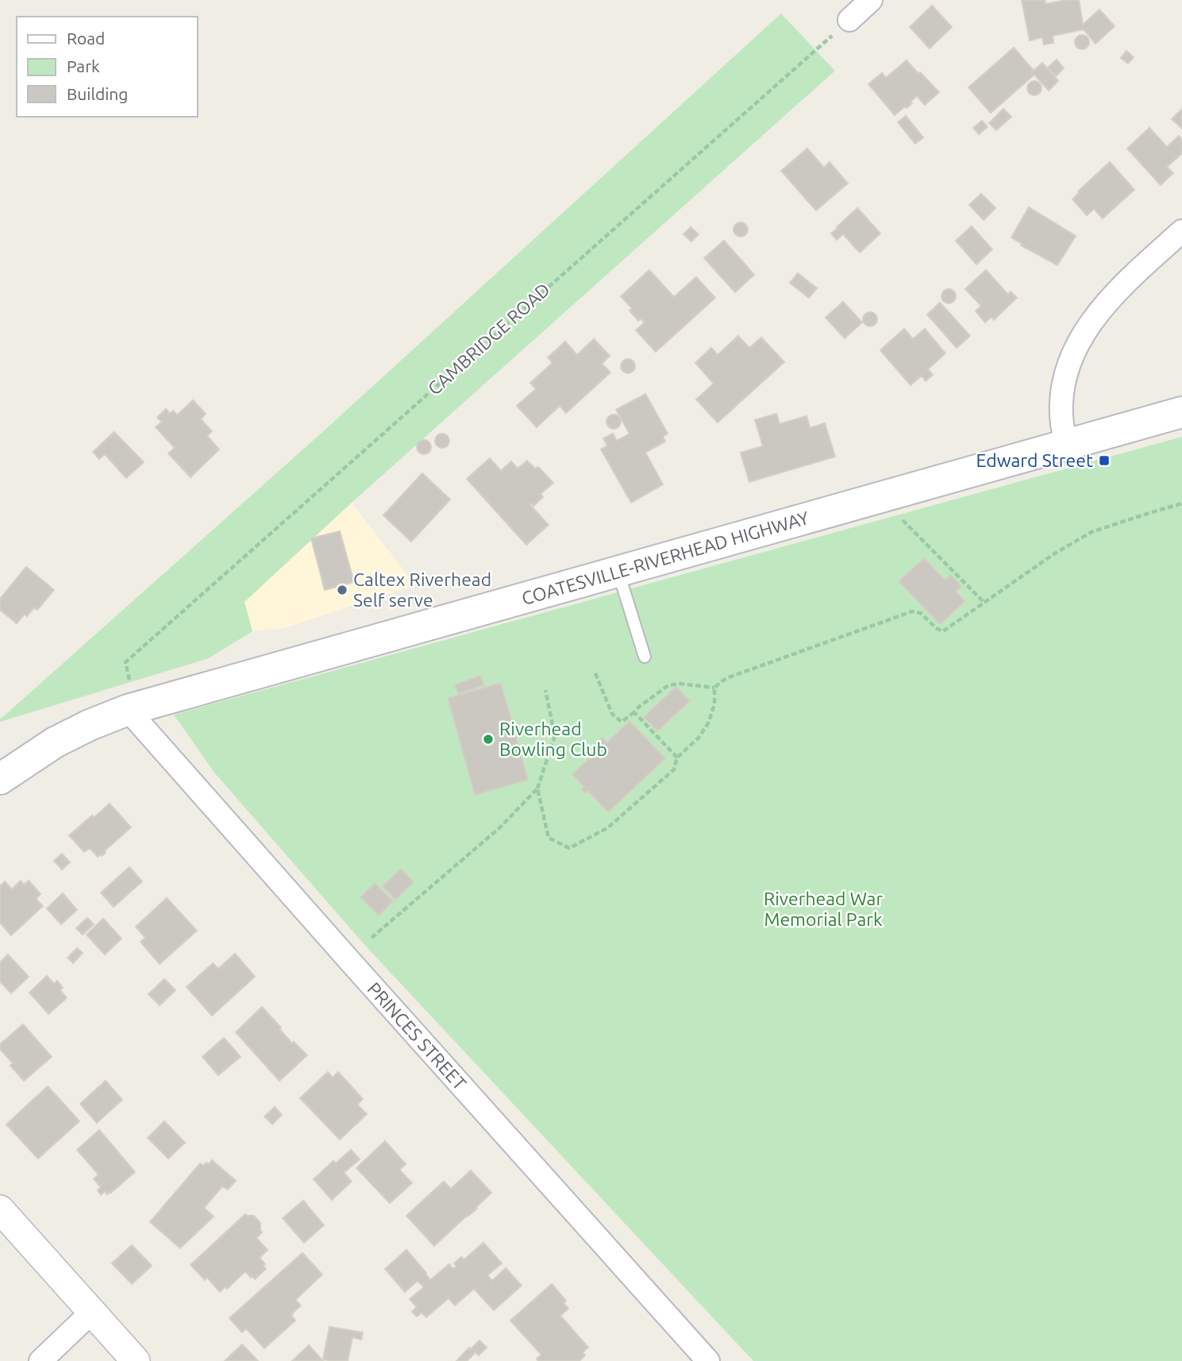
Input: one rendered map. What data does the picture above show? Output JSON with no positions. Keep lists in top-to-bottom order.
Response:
{
  "streets": {
    "main road": ["COATESVILLE-RIVERHEAD HIGHWAY"],
    "street": ["PRINCES STREET"],
    "path": ["CAMBRIDGE ROAD"]
  },
  "crossings": [
    ["CAMBRIDGE ROAD", "COATESVILLE-RIVERHEAD HIGHWAY"],
    ["CAMBRIDGE ROAD", "PRINCES STREET"],
    ["COATESVILLE-RIVERHEAD HIGHWAY", "PRINCES STREET"]
  ],
  "parks": ["Riverhead War Memorial Park"],
  "places": {
    "transit": ["Edward Street"],
    "other": ["Caltex Riverhead Self serve", "Riverhead Bowling Club"]
  },
  "legend": ["Road", "Park", "Building"]
}
